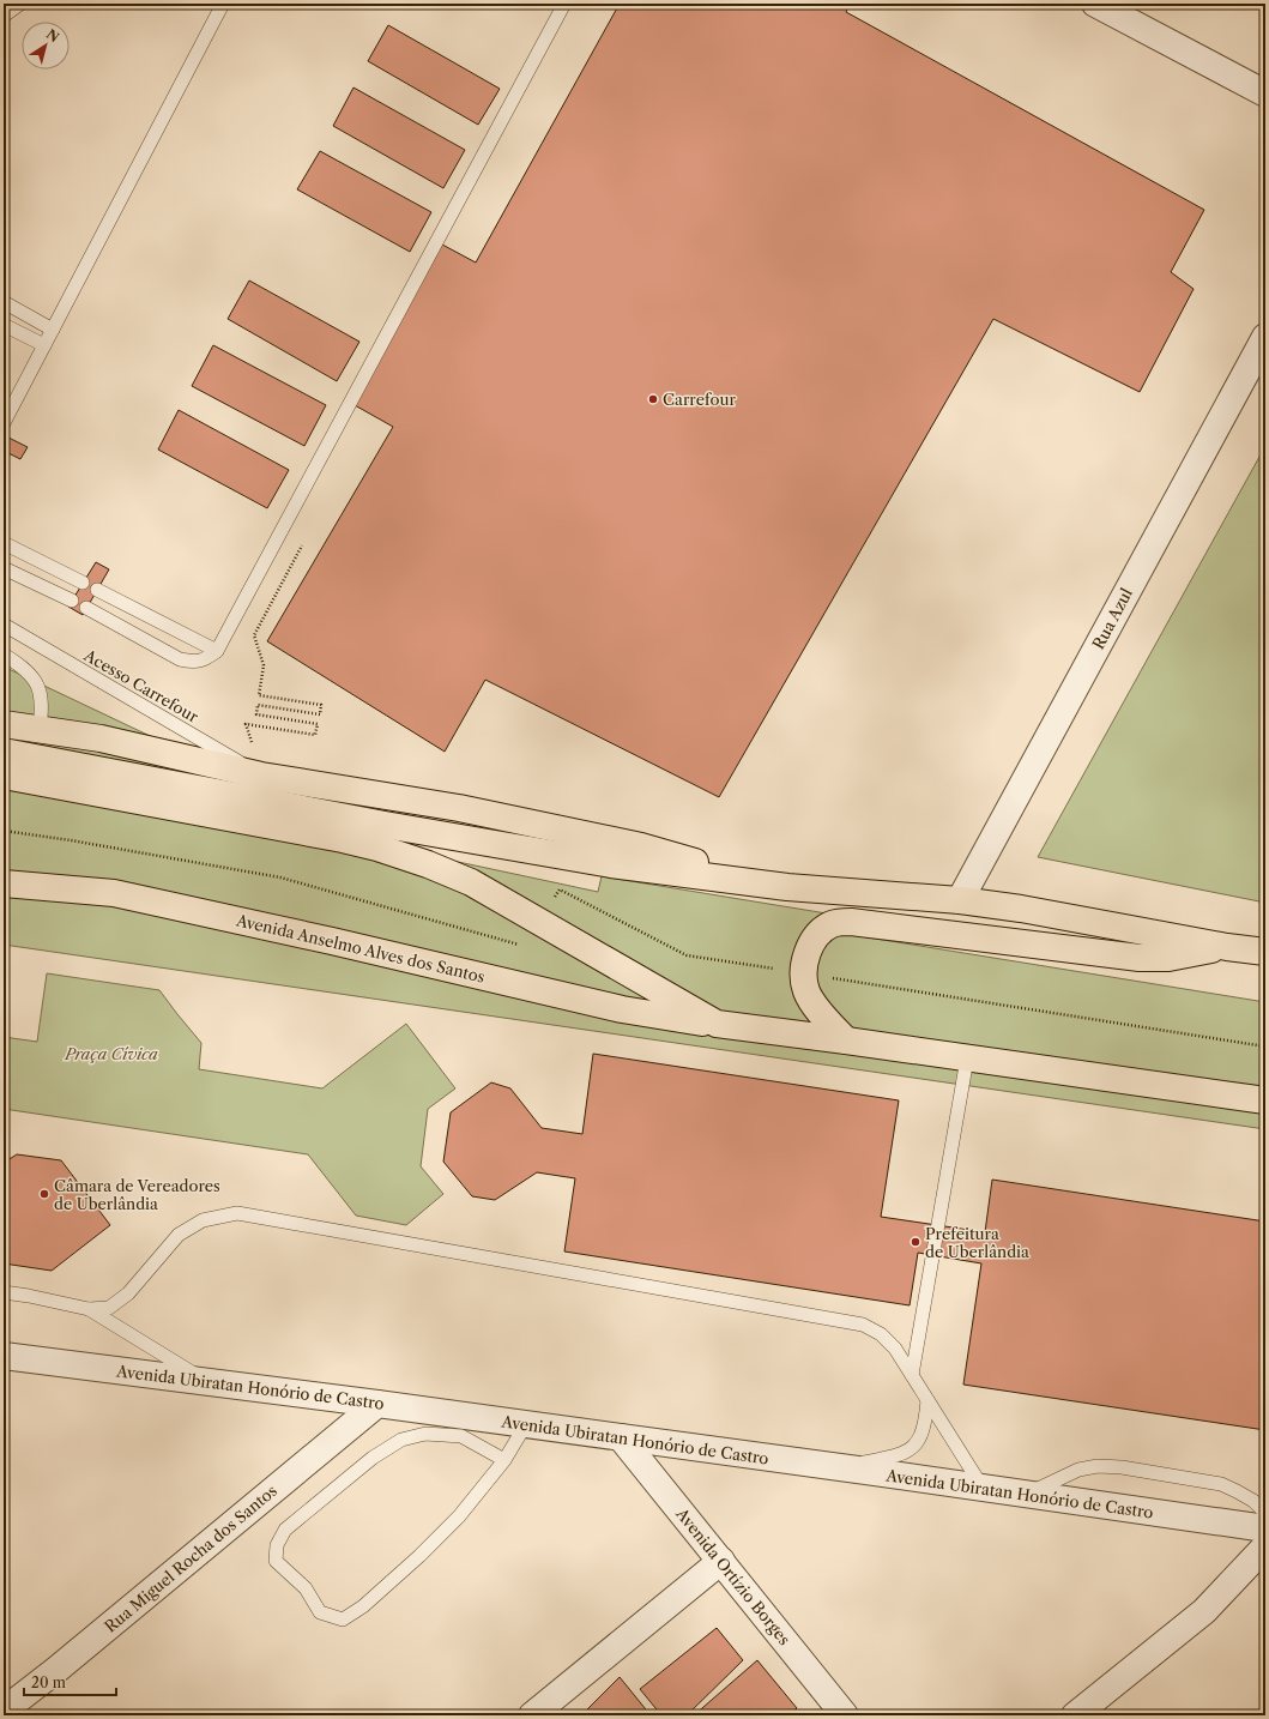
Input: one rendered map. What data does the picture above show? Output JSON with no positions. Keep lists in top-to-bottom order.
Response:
{
  "streets": {
    "main road": ["Avenida Anselmo Alves dos Santos"],
    "street": [
      "Rua Azul",
      "Avenida Ubiratan Honório de Castro",
      "Rua Miguel Rocha dos Santos",
      "Avenida Ortízio Borges"
    ],
    "lane": ["Acesso Carrefour"]
  },
  "crossings": [
    ["Avenida Ubiratan Honório de Castro", "Rua Miguel Rocha dos Santos"],
    ["Avenida Ubiratan Honório de Castro", "Avenida Ortízio Borges"]
  ],
  "parks": ["Praça Cívica"],
  "places": ["Carrefour", "Câmara de Vereadores de Uberlândia", "Prefeitura de Uberlândia"],
  "scale_bar": "20 m",
  "north": "top right"
}
